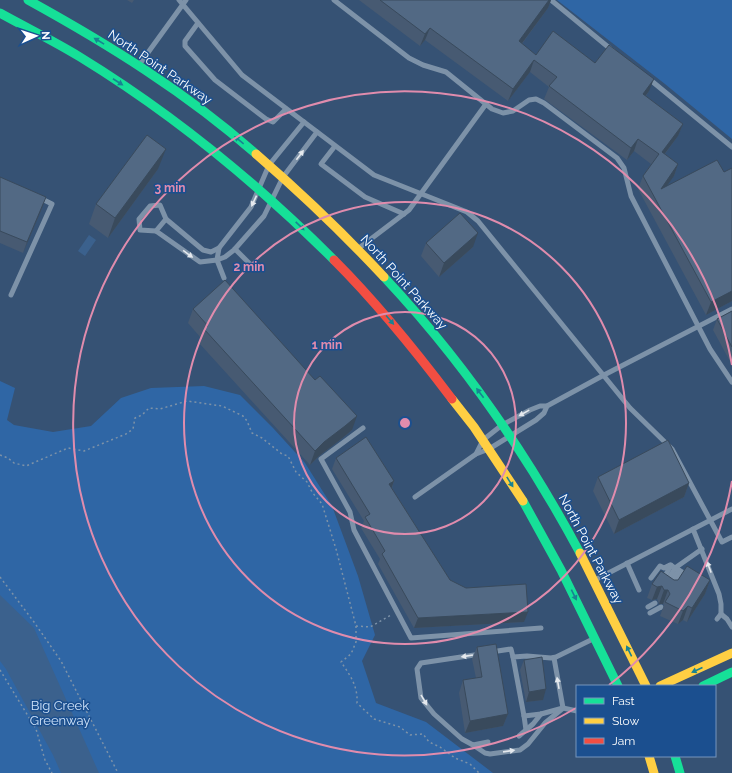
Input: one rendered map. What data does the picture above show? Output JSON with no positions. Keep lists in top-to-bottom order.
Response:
{
  "streets": {
    "street": ["North Point Parkway"]
  },
  "parks": ["Big Creek Greenway"],
  "legend": ["Fast", "Slow", "Jam"],
  "north": "right",
  "rings": ["3 min", "2 min", "1 min"]
}
